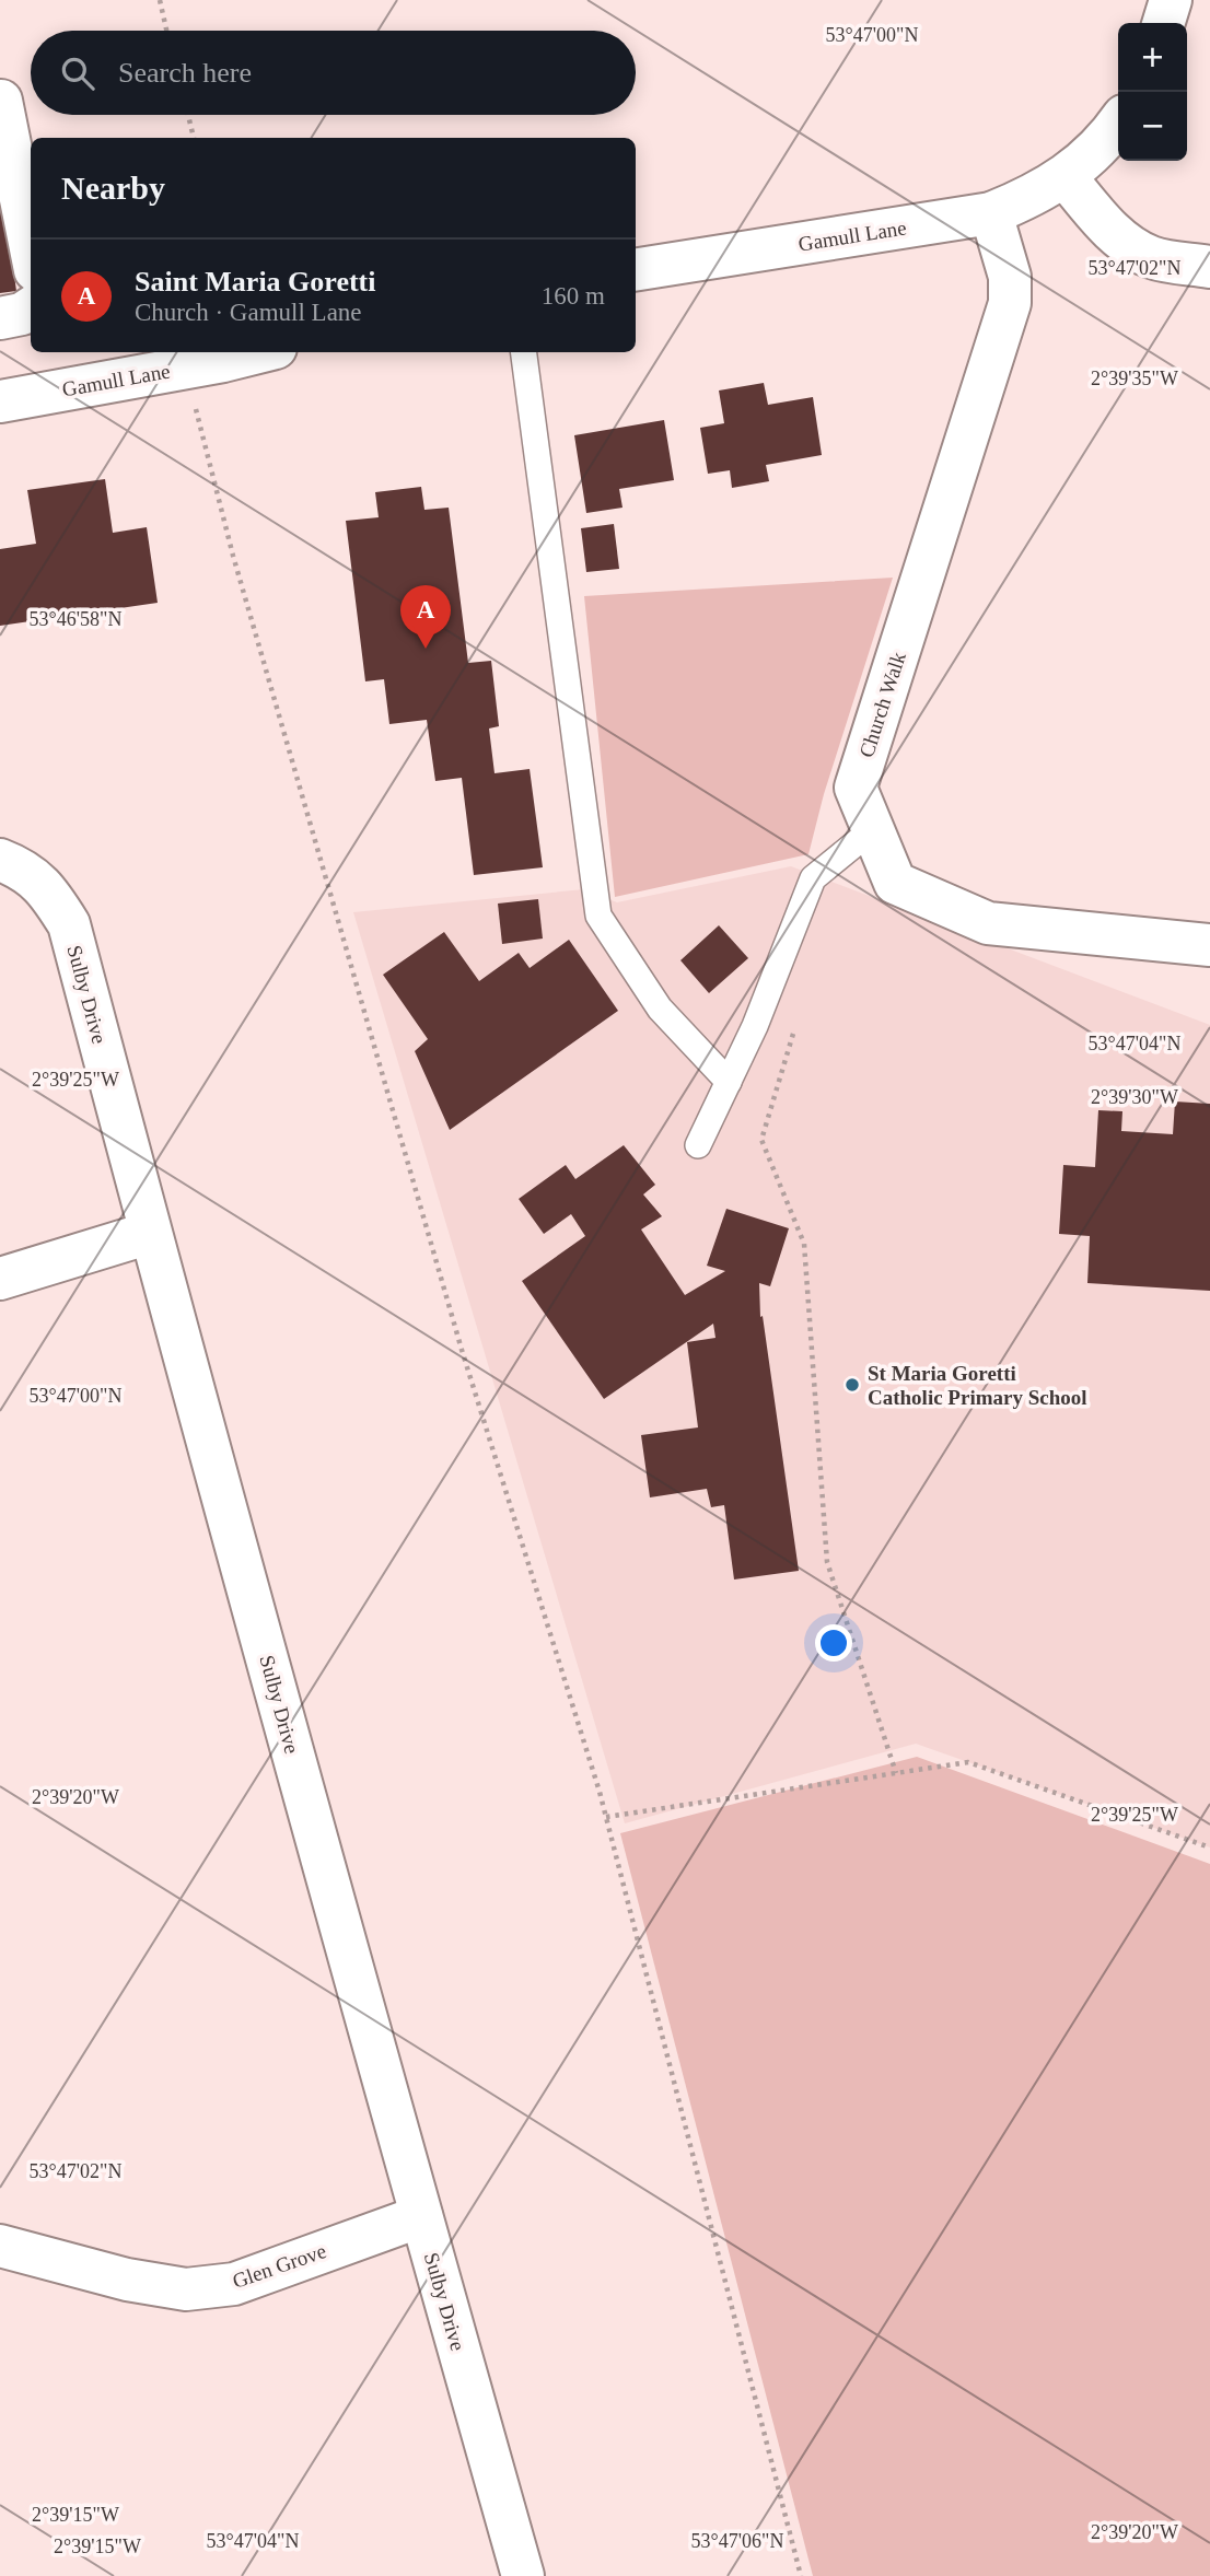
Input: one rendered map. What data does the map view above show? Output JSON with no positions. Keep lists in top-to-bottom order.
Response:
{
  "streets": {
    "street": [
      "Gamull Lane",
      "Church Walk",
      "Sulby Drive",
      "Glen Grove"
    ]
  },
  "crossings": [
    ["Gamull Lane", "Church Walk"],
    ["Sulby Drive", "Glen Grove"]
  ],
  "places": ["St Maria Goretti Catholic Primary School"],
  "page": {
    "map_buttons": ["+", "−"],
    "search": "Search here",
    "heading": "Nearby",
    "list": [
      {
        "mark": "A",
        "name": "Saint Maria Goretti",
        "note": "Church · Gamull Lane",
        "value": "160 m"
      }
    ],
    "pins": "A"
  },
  "coordinates": [
    "53°47'00\"N",
    "53°47'02\"N",
    "2°39'35\"W",
    "53°46'58\"N",
    "53°47'04\"N",
    "2°39'25\"W",
    "2°39'30\"W",
    "2°39'20\"W",
    "2°39'15\"W",
    "53°47'06\"N"
  ]
}
